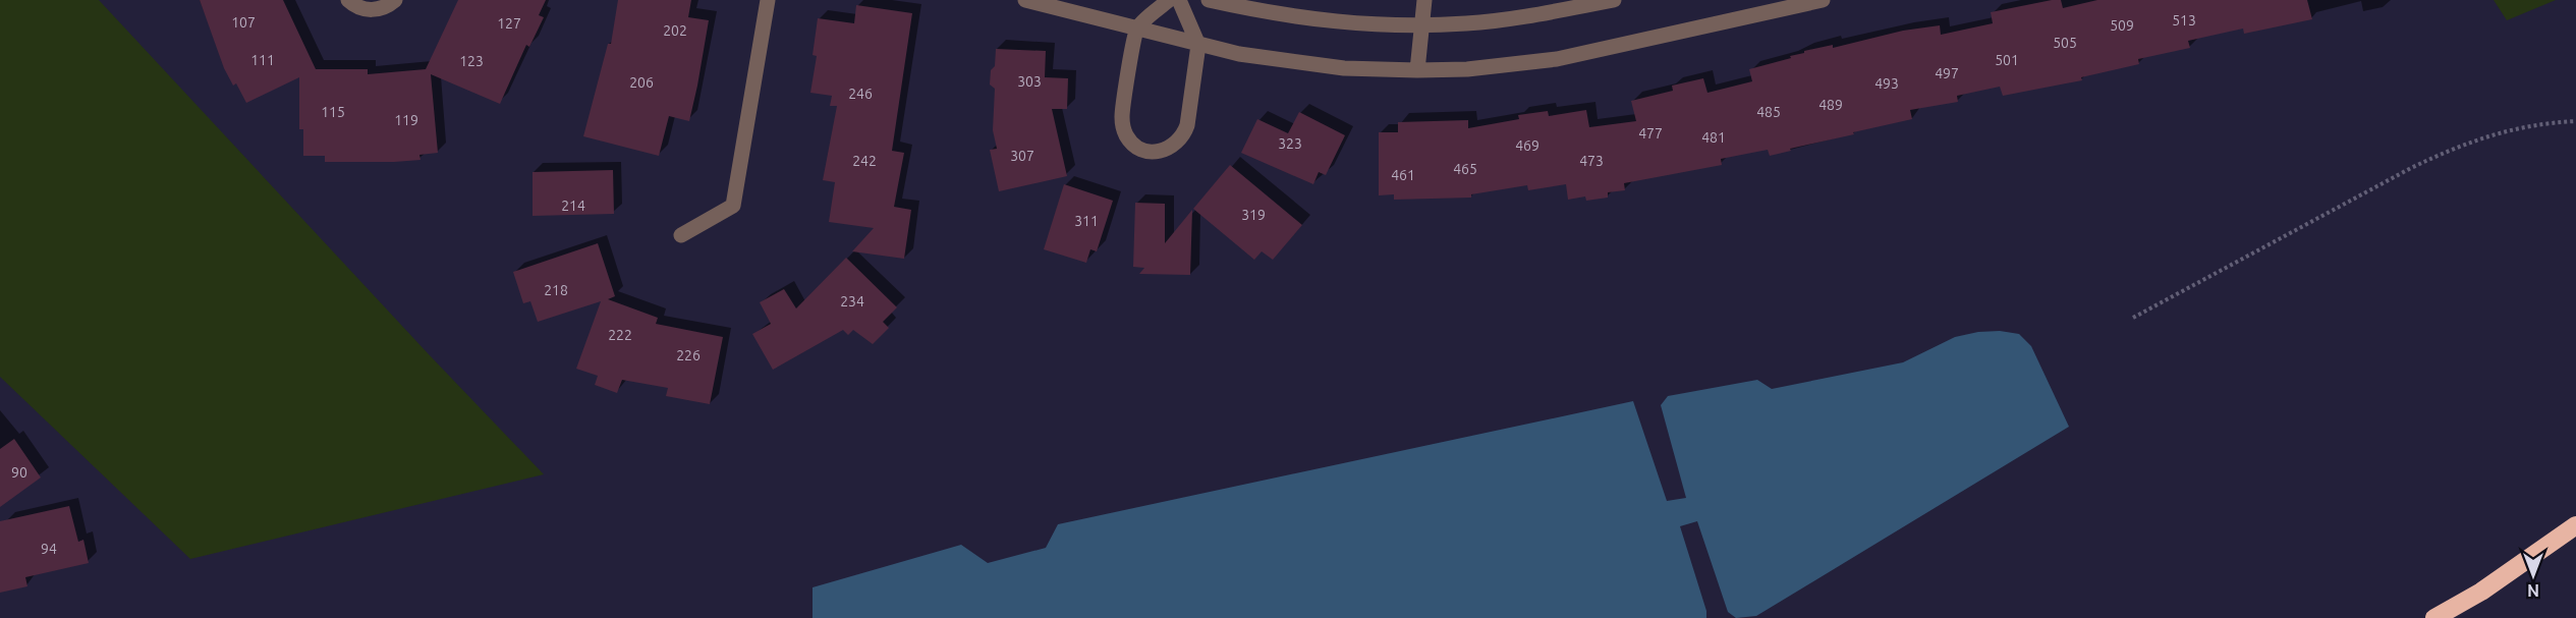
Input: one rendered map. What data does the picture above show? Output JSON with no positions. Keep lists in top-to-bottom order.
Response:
{
  "house_numbers": [
    "513",
    "107",
    "127",
    "509",
    "202",
    "505",
    "111",
    "501",
    "123",
    "497",
    "303",
    "206",
    "493",
    "246",
    "489",
    "115",
    "485",
    "119",
    "477",
    "481",
    "323",
    "469",
    "307",
    "242",
    "473",
    "465",
    "461",
    "214",
    "319",
    "311",
    "218",
    "234",
    "222",
    "226",
    "90",
    "94"
  ],
  "north": "bottom"
}
